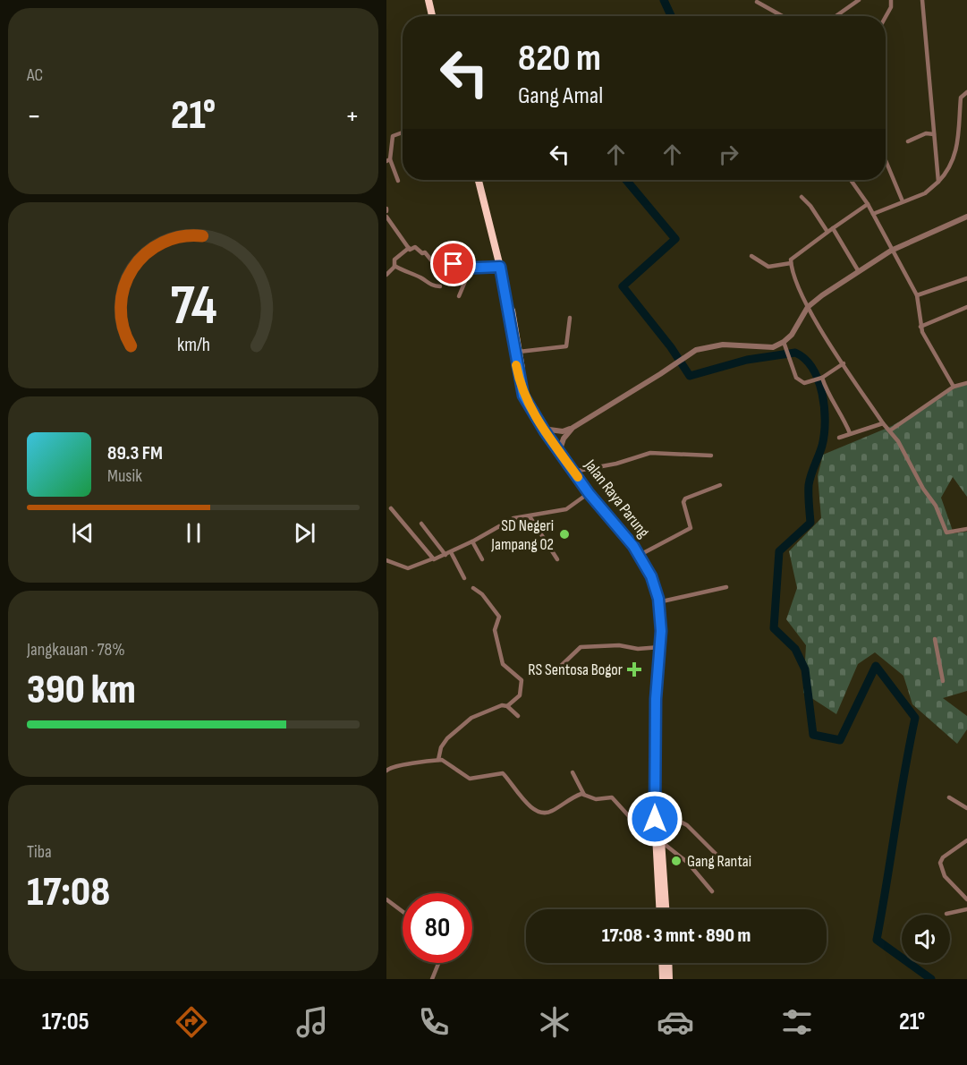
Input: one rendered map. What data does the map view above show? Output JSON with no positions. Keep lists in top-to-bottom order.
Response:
{
  "streets": {
    "highway": ["Jalan Raya Parung"]
  },
  "places": {
    "other": ["SD Negeri Jampang 02", "Gang Rantai"],
    "health": ["RS Sentosa Bogor"]
  },
  "page": {
    "tile": [
      "AC",
      ["Jangkauan · 78%", "390 km"],
      ["Tiba", "17:08"]
    ],
    "turn": ["820 m", "Gang Amal"],
    "heat": ["−", "21°", "+"],
    "song": ["89.3 FM", "Musik"],
    "limit": "80",
    "trip": "17:08 · 3 mnt · 890 m",
    "tabs": ["17:05", "21°"],
    "gauge": ["74", "km/h"]
  }
}
